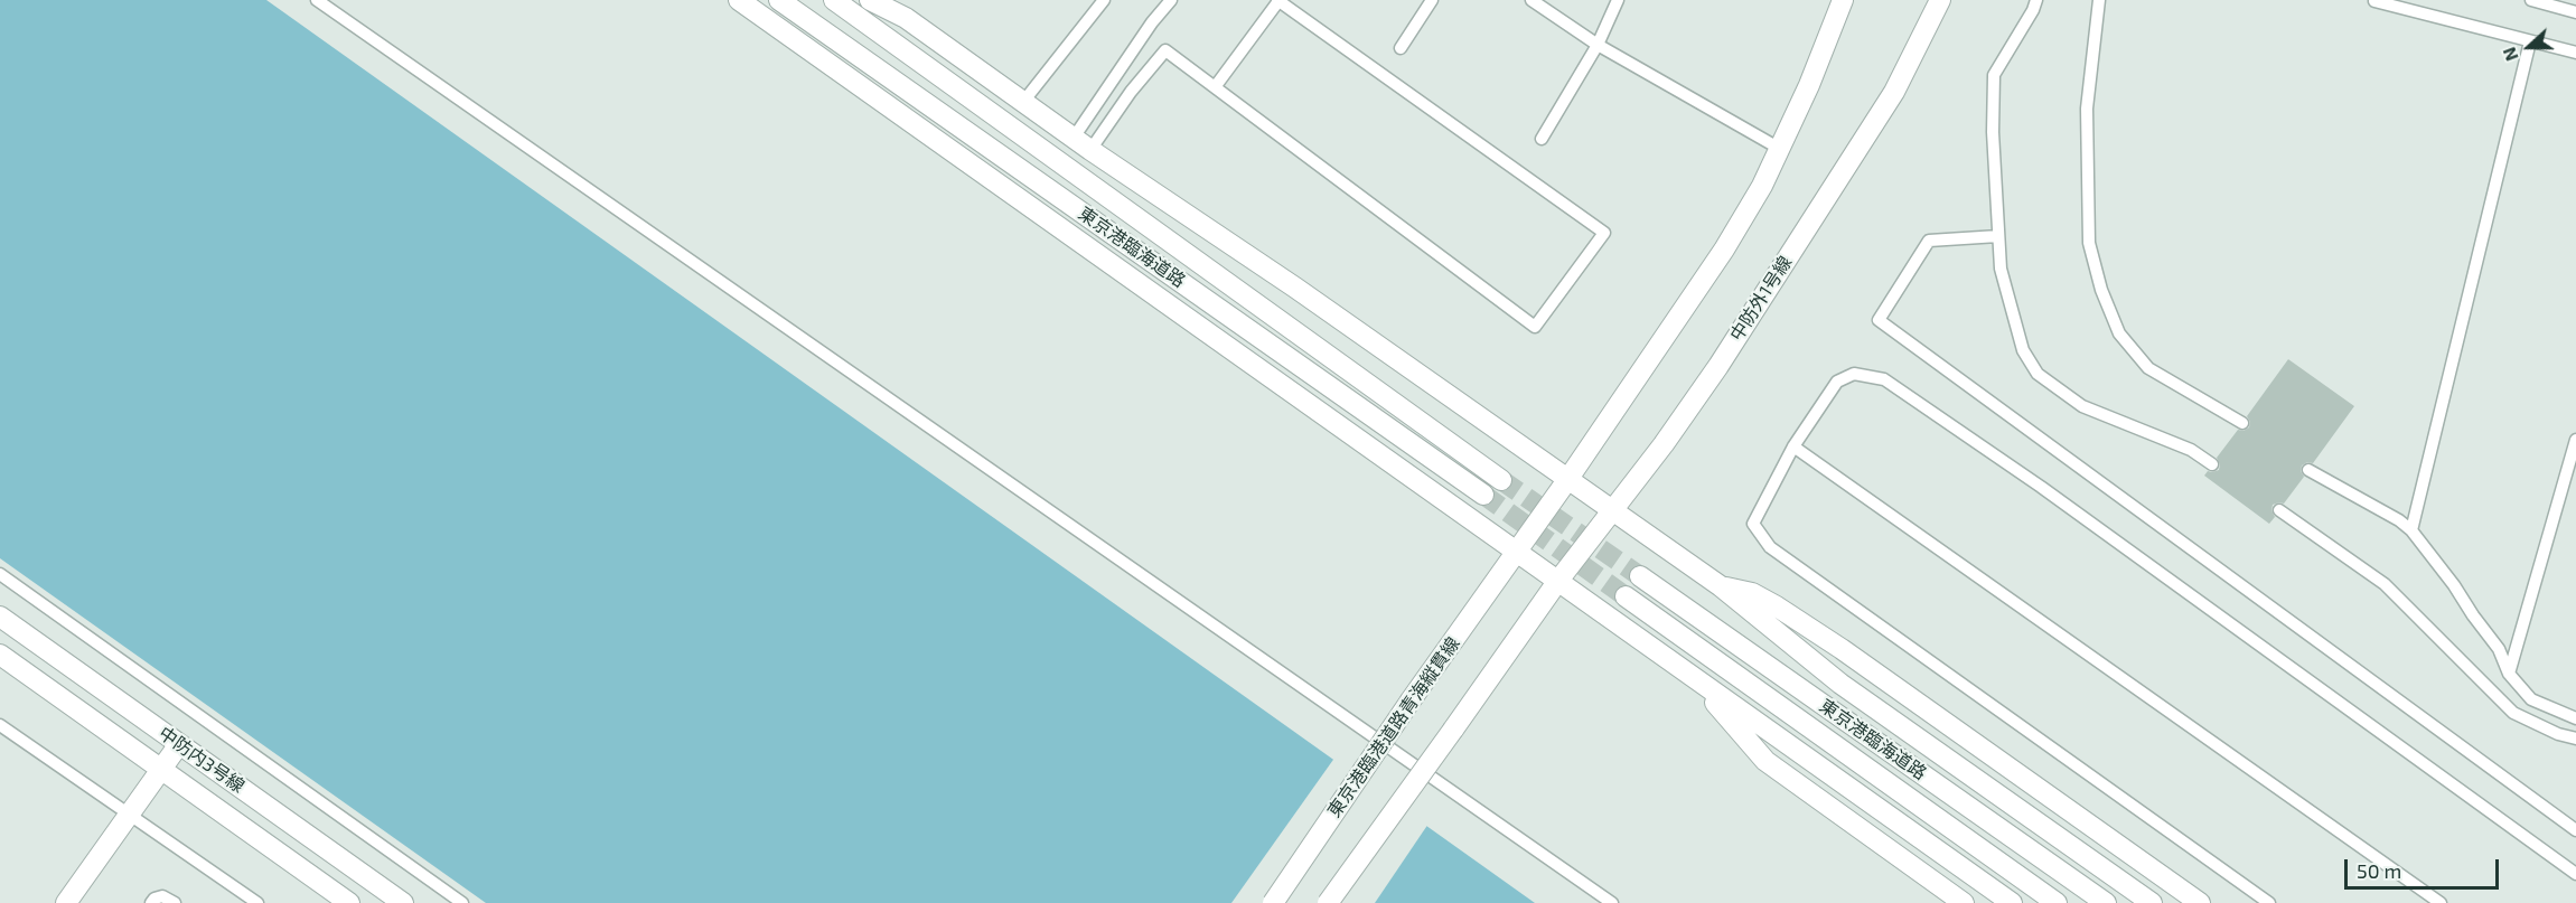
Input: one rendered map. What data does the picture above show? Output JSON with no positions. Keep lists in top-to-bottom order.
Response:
{
  "streets": {
    "street": [
      "東京港臨海道路",
      "中防外1号線",
      "東京港臨港道路青海縦貫線",
      "中防内3号線"
    ]
  },
  "scale_bar": "50 m",
  "north": "left"
}
